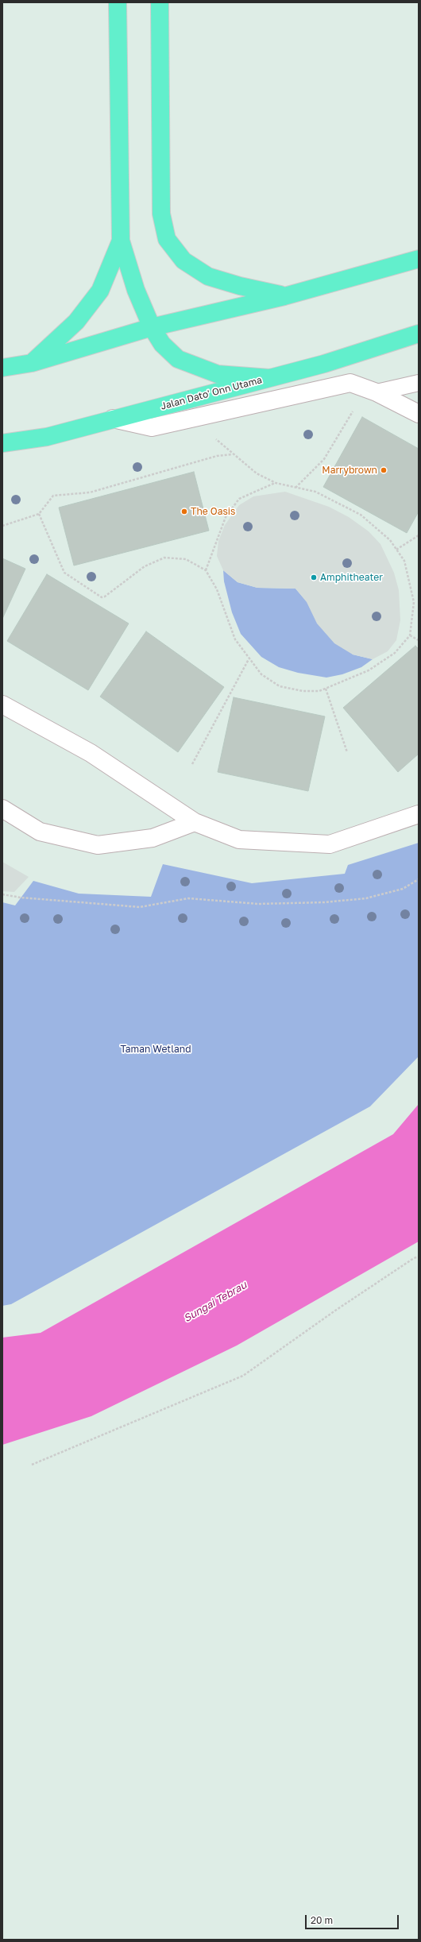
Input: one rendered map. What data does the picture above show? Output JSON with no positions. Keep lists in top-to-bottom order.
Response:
{
  "streets": {
    "main road": ["Jalan Dato' Onn Utama"]
  },
  "water": ["Sungai Tebrau"],
  "parks": ["Taman Wetland"],
  "places": ["Marrybrown", "The Oasis", "Amphitheater"],
  "scale_bar": "20 m"
}
